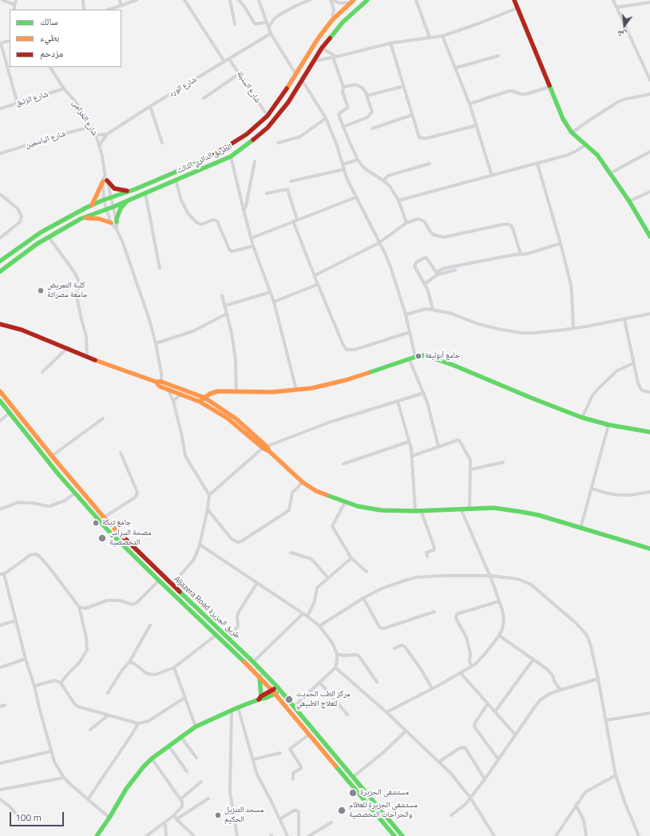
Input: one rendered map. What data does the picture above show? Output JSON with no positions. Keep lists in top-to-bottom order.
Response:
{
  "streets": {
    "main road": ["الطريق الدائري الثالث", "Aljazera Road طريق الجزيزة"],
    "street": [
      "شارع الورد",
      "شارع السنبلة",
      "شارع الزنبق",
      "شارع الخزامى",
      "شارع الياسمين"
    ]
  },
  "crossings": [
    ["شارع الورد", "شارع السنبلة"],
    ["شارع الورد", "شارع الخزامى"],
    ["شارع السنبلة", "الطريق الدائري الثالث"],
    ["شارع الزنبق", "شارع الخزامى"],
    ["شارع الخزامى", "شارع الياسمين"]
  ],
  "places": [
    "كلية التمريض جامعة مصراتة",
    "جامع أبوليفة",
    "جامع تيكة",
    "مصحة النبراس التخصصية",
    "مركز الطب الحديث للعلاج الطبيعي",
    "مستشفى الجزيرة",
    "مستشفى الجزيرة للعظام والجراحات التخصصية",
    "مسجد التنزيل الحكيم"
  ],
  "legend": ["سالك", "بطيء", "مزدحم"],
  "scale_bar": "100 m",
  "north": "bottom"
}
